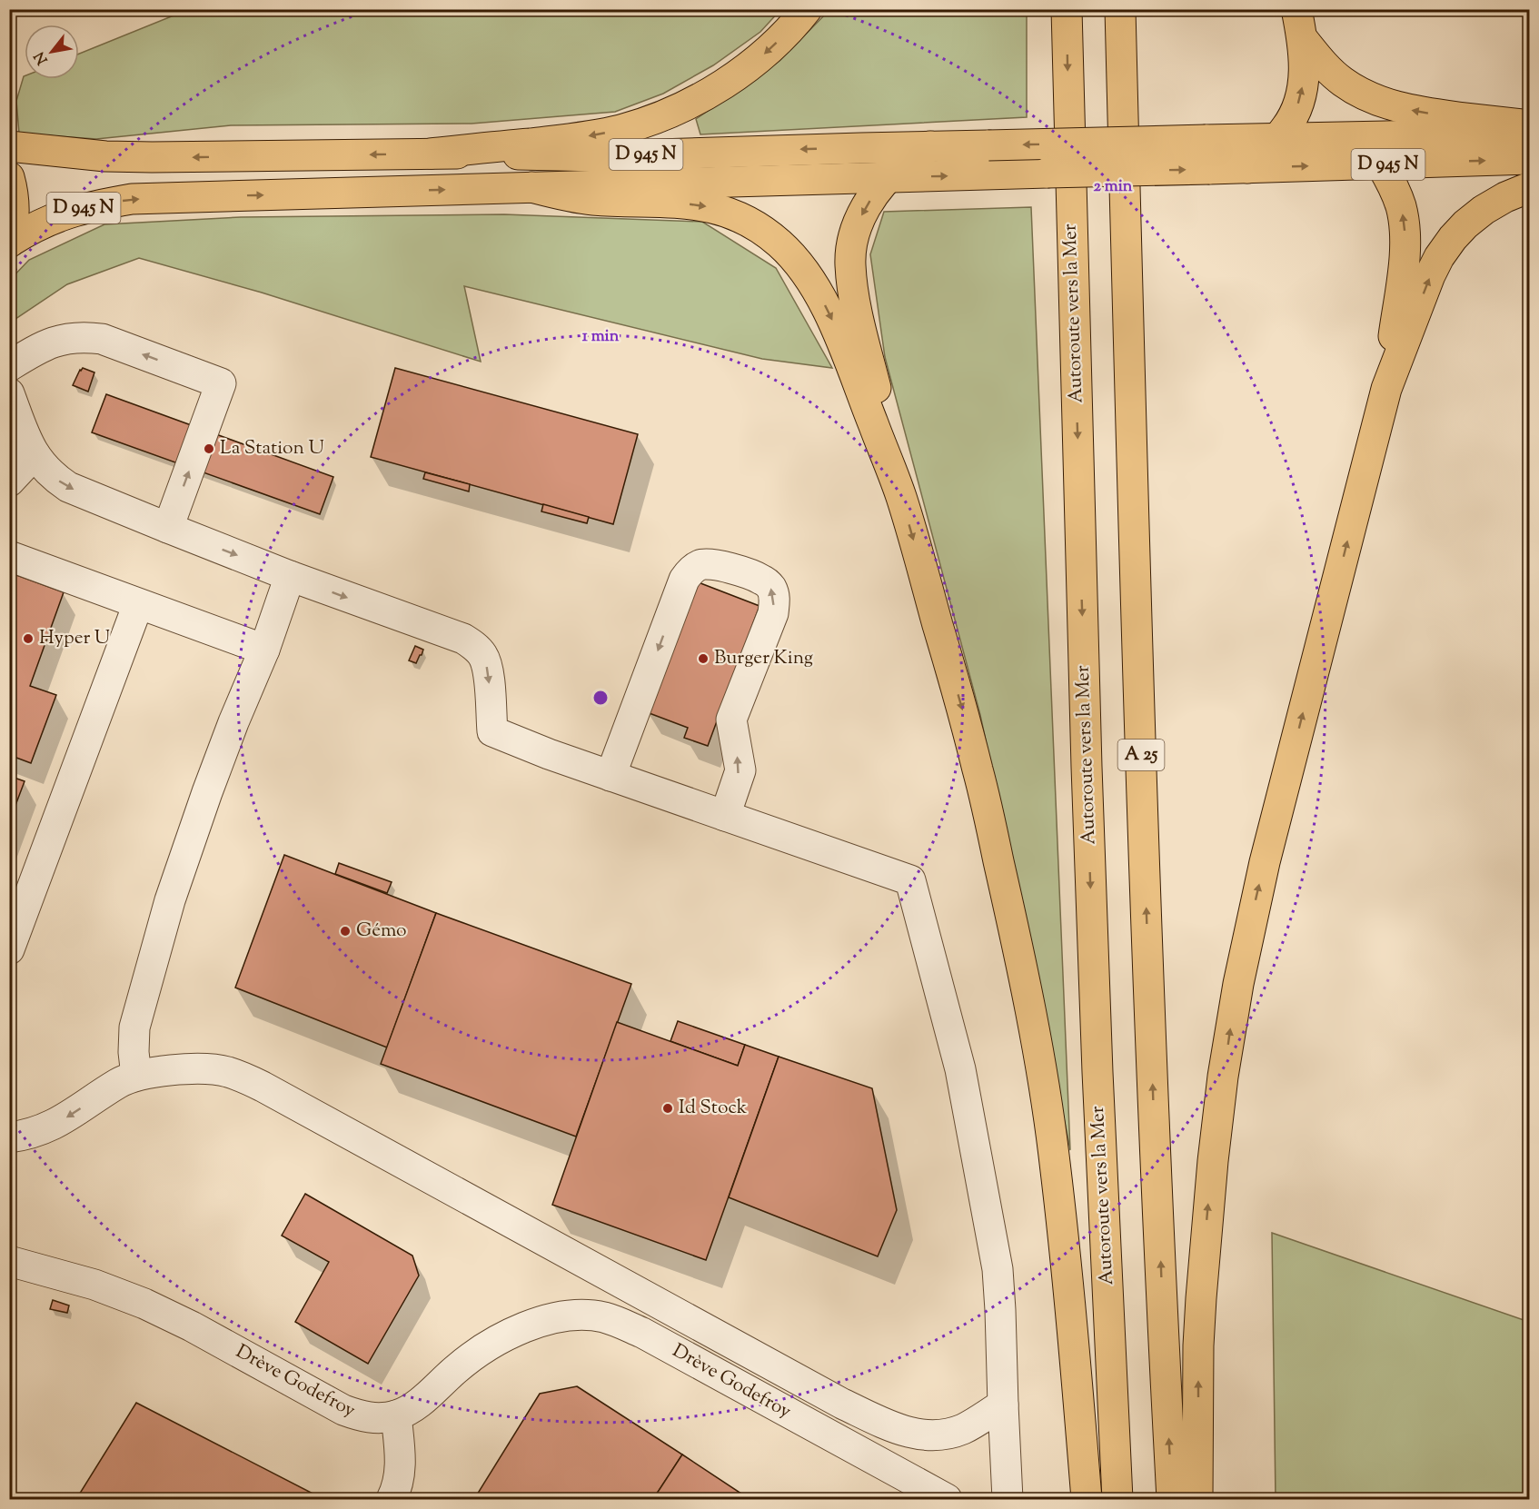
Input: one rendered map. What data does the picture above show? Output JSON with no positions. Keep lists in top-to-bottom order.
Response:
{
  "streets": {
    "main road": ["D 945 N", "Autoroute vers la Mer", "A 25"],
    "street": ["Drève Godefroy"]
  },
  "places": [
    "La Station U",
    "Hyper U",
    "Burger King",
    "Gémo",
    "Id Stock"
  ],
  "north": "bottom left",
  "rings": ["2 min", "1 min"]
}
